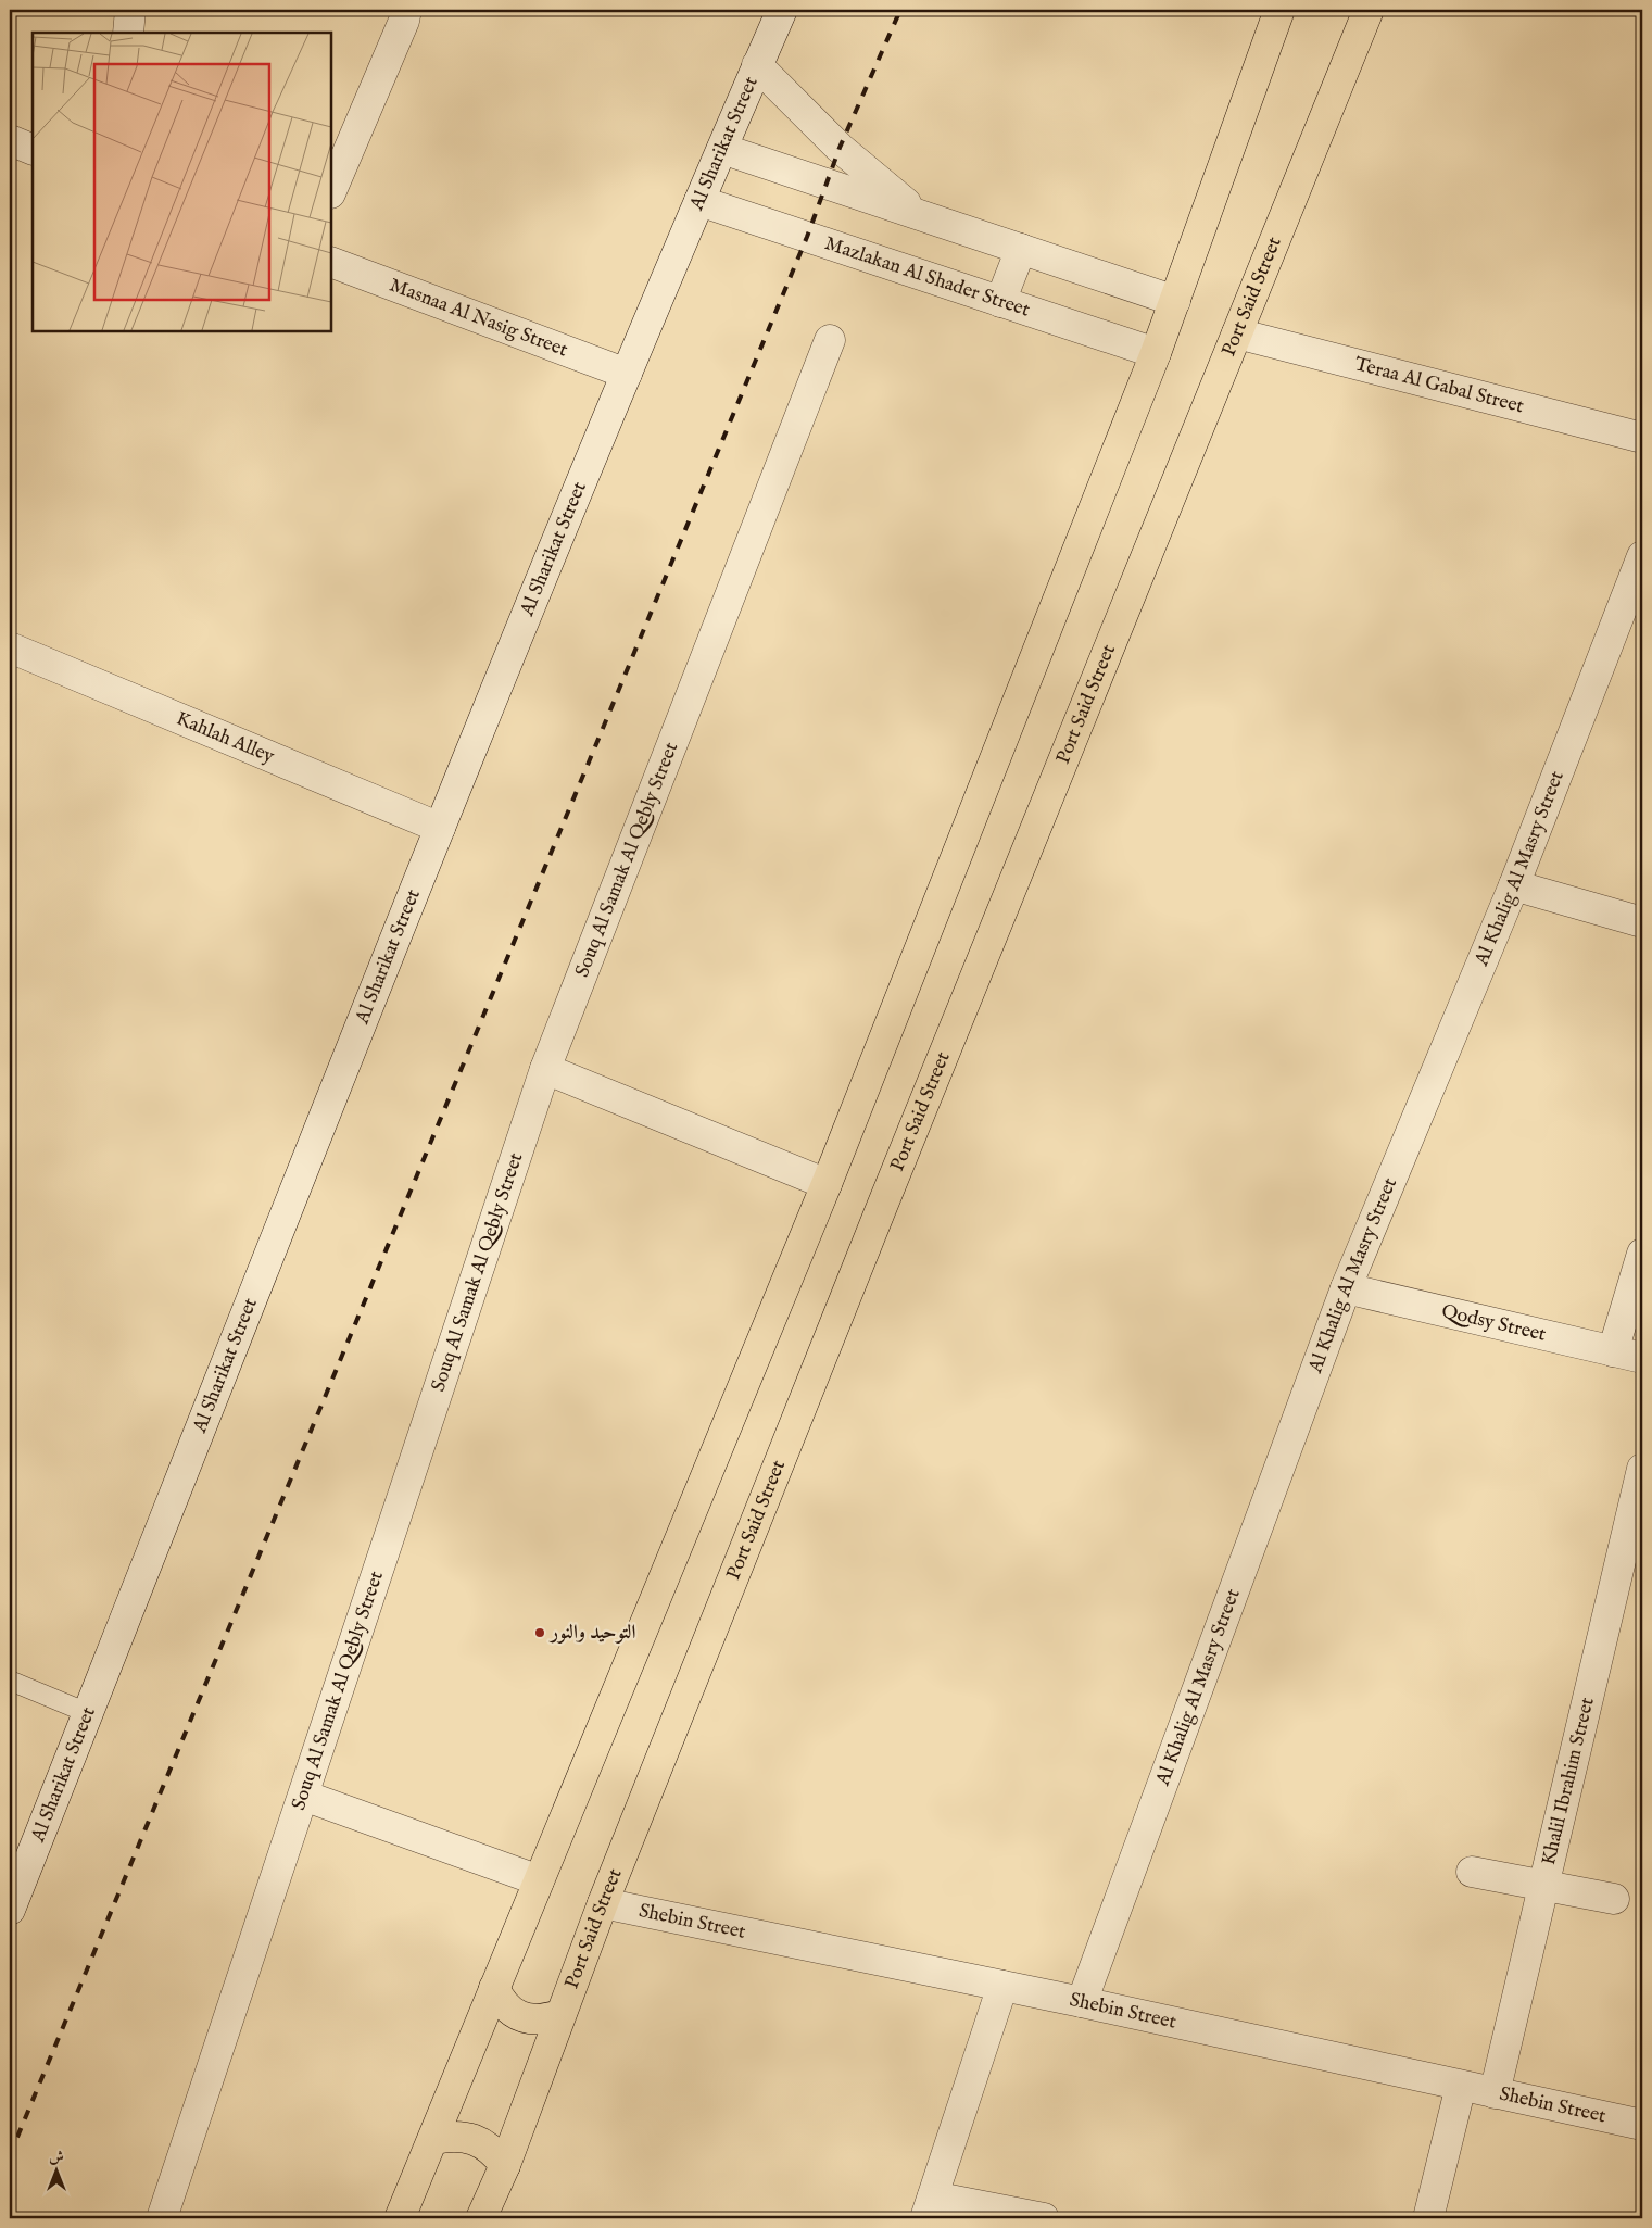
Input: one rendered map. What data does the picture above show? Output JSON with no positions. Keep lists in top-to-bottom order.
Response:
{
  "streets": {
    "main road": ["Port Said Street"],
    "street": [
      "Al Sharikat Street",
      "Mazlakan Al Shader Street",
      "Masnaa Al Nasig Street",
      "Teraa Al Gabal Street",
      "Kahlah Alley",
      "Souq Al Samak Al Qebly Street",
      "Al Khalig Al Masry Street",
      "Qodsy Street",
      "Khalil Ibrahim Street",
      "Shebin Street"
    ]
  },
  "crossings": [
    ["Al Sharikat Street", "Mazlakan Al Shader Street"],
    ["Al Sharikat Street", "Masnaa Al Nasig Street"],
    ["Al Sharikat Street", "Kahlah Alley"],
    ["Port Said Street", "Teraa Al Gabal Street"],
    ["Port Said Street", "Shebin Street"],
    ["Al Khalig Al Masry Street", "Qodsy Street"],
    ["Al Khalig Al Masry Street", "Shebin Street"],
    ["Khalil Ibrahim Street", "Shebin Street"]
  ],
  "places": ["التوحيد والنور"],
  "north": "top"
}
